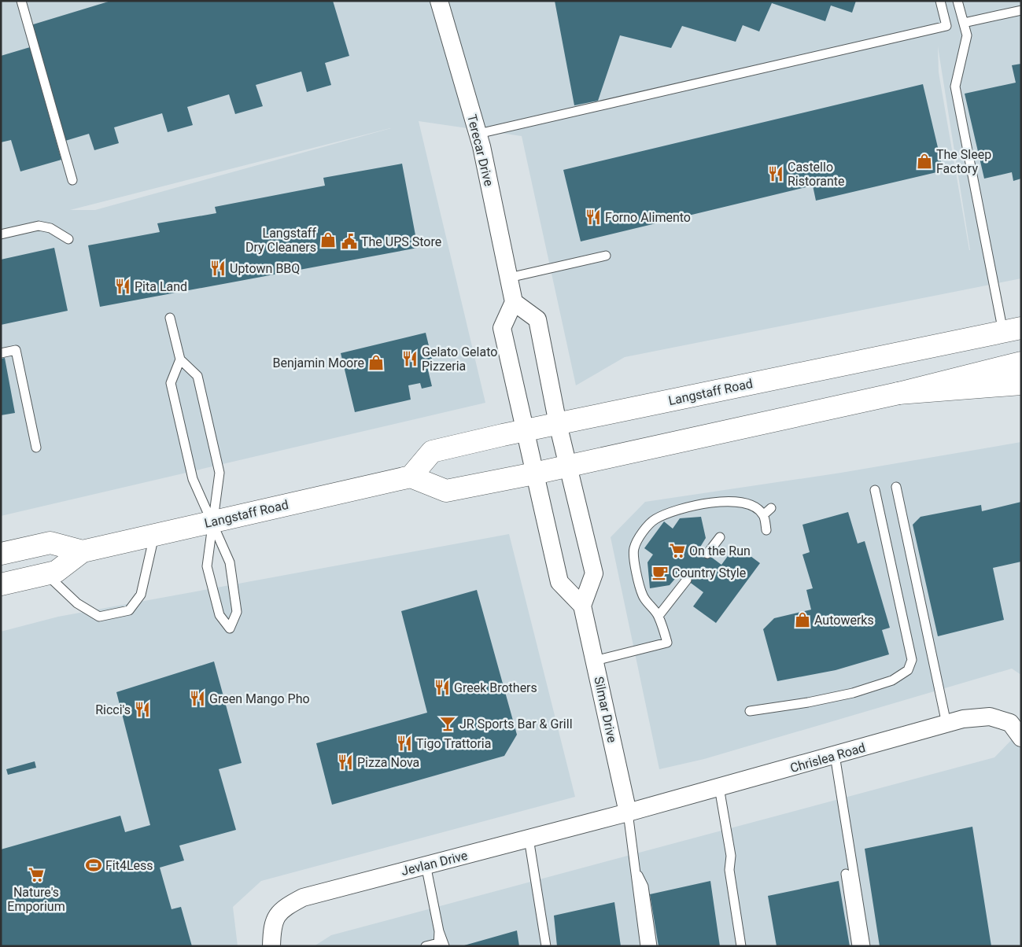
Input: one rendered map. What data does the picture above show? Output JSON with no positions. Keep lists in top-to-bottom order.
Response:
{
  "streets": {
    "main road": ["Langstaff Road"],
    "street": [
      "Terecar Drive",
      "Silmar Drive",
      "Chrislea Road",
      "Jevlan Drive"
    ]
  },
  "crossings": [
    ["Silmar Drive", "Chrislea Road"],
    ["Silmar Drive", "Jevlan Drive"],
    ["Chrislea Road", "Jevlan Drive"]
  ],
  "places": {
    "shop": [
      "The Sleep Factory",
      "Langstaff Dry Cleaners",
      "Benjamin Moore",
      "Autowerks"
    ],
    "restaurant": [
      "Castello Ristorante",
      "Forno Alimento",
      "Uptown BBQ",
      "Pita Land",
      "Gelato Gelato Pizzeria",
      "Greek Brothers",
      "Green Mango Pho",
      "Ricci's",
      "Tigo Trattoria",
      "Pizza Nova"
    ],
    "public building": ["The UPS Store"],
    "supermarket": ["On the Run", "Nature's Emporium"],
    "cafe": ["Country Style"],
    "bar": ["JR Sports Bar & Grill"],
    "sports": ["Fit4Less"]
  }
}
